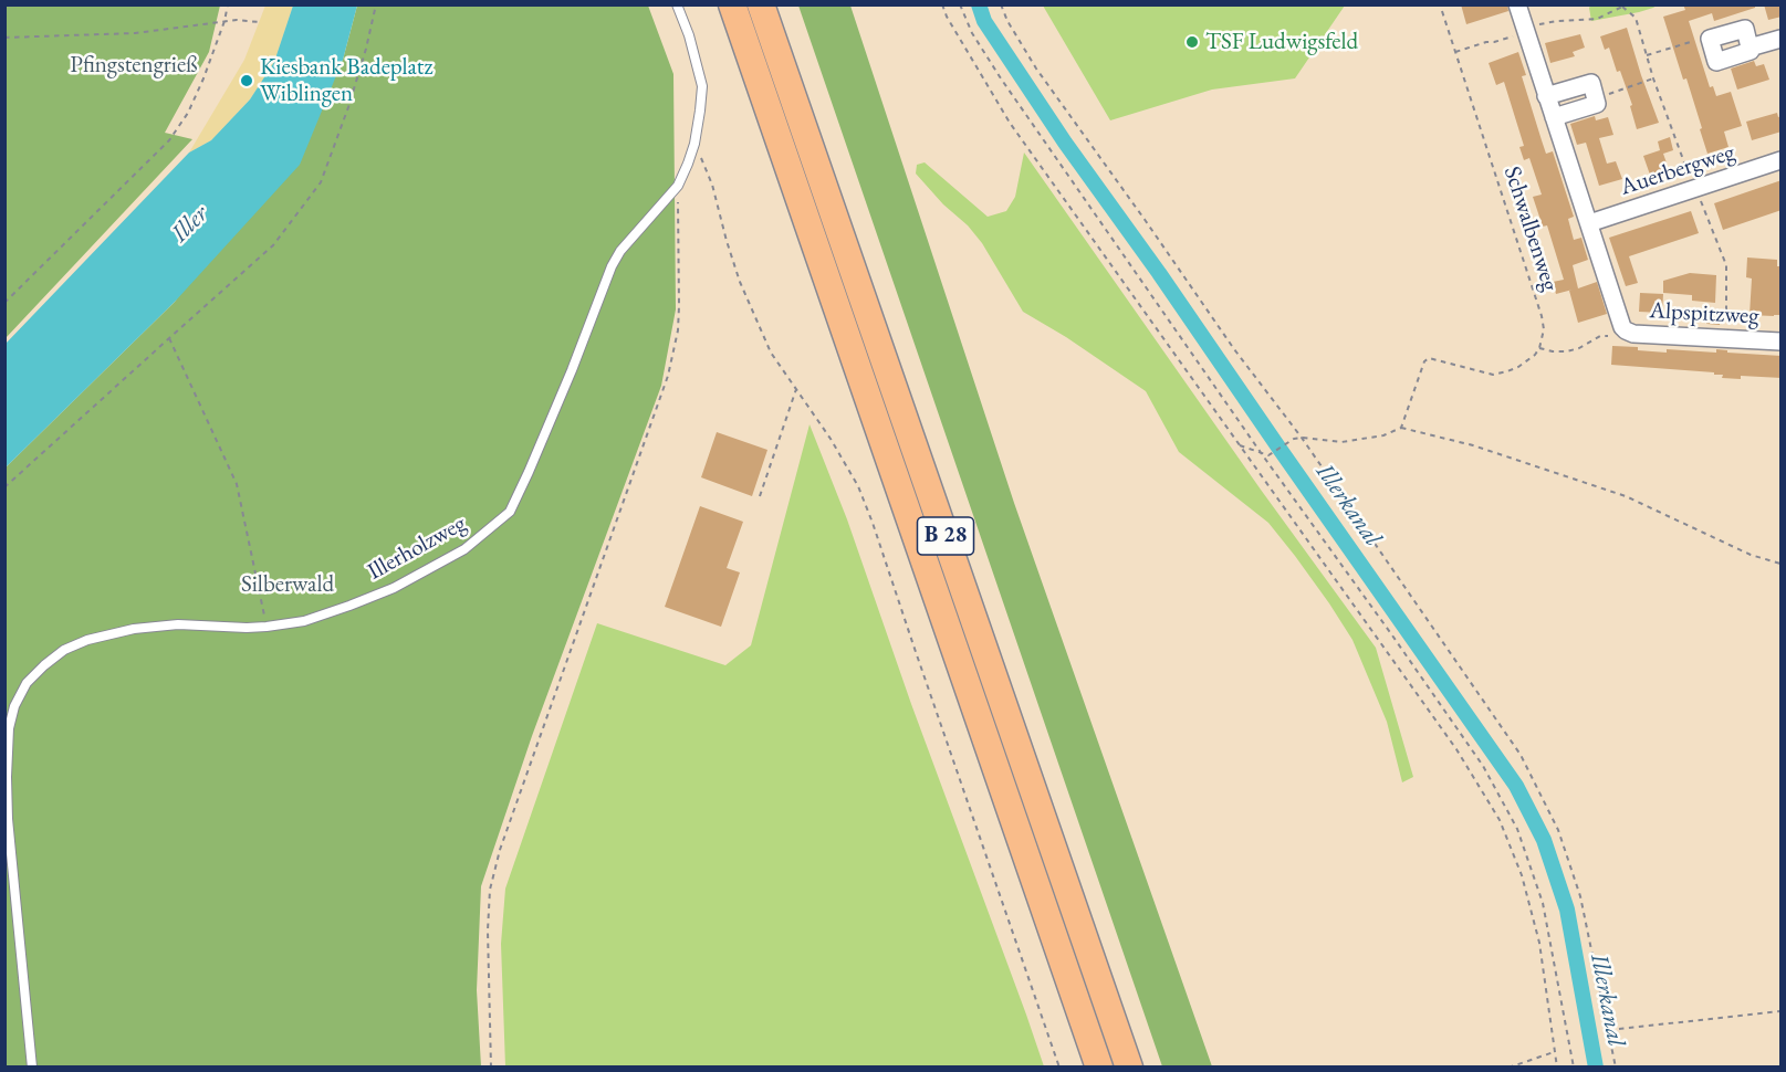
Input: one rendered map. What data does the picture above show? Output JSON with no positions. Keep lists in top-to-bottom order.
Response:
{
  "streets": {
    "highway": ["B 28"],
    "street": ["Auerbergweg", "Alpspitzweg"],
    "lane": ["Illerholzweg"],
    "path": ["Schwalbenweg"]
  },
  "water": ["Iller", "Illerkanal"],
  "parks": ["Pfingstengrieß", "Silberwald"],
  "places": ["TSF Ludwigsfeld", "Kiesbank Badeplatz Wiblingen"]
}
